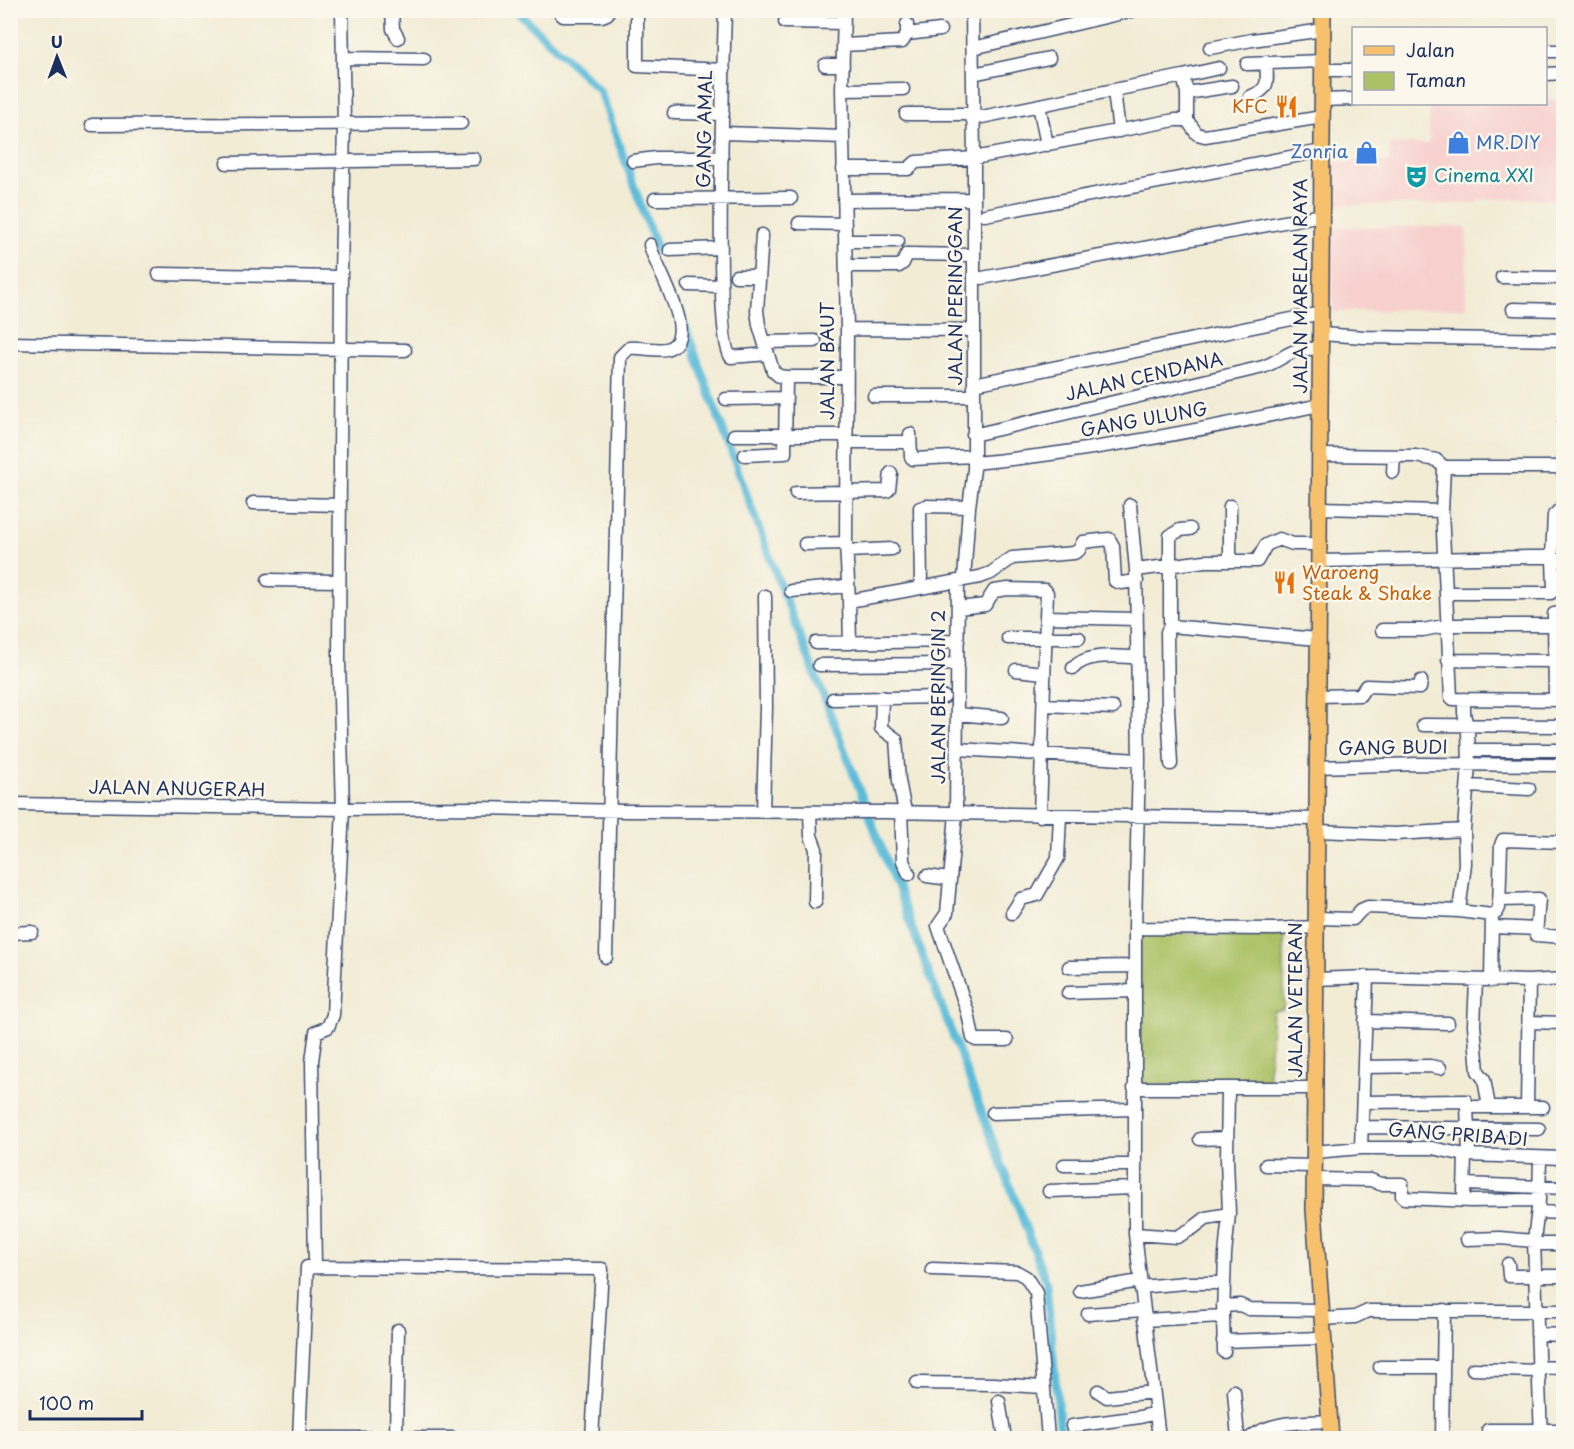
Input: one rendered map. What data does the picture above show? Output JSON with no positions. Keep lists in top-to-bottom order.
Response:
{
  "streets": {
    "main road": ["JALAN MARELAN RAYA", "JALAN VETERAN"],
    "street": [
      "GANG AMAL",
      "JALAN PERINGGAN",
      "JALAN BAUT",
      "JALAN CENDANA",
      "GANG ULUNG",
      "JALAN BERINGIN 2",
      "GANG BUDI",
      "JALAN ANUGERAH",
      "GANG PRIBADI"
    ]
  },
  "crossings": [
    ["JALAN MARELAN RAYA", "JALAN CENDANA"],
    ["JALAN MARELAN RAYA", "GANG ULUNG"],
    ["JALAN MARELAN RAYA", "JALAN VETERAN"],
    ["JALAN PERINGGAN", "JALAN CENDANA"],
    ["JALAN PERINGGAN", "GANG ULUNG"],
    ["JALAN PERINGGAN", "JALAN BERINGIN 2"],
    ["JALAN BERINGIN 2", "JALAN ANUGERAH"],
    ["GANG BUDI", "JALAN VETERAN"],
    ["JALAN ANUGERAH", "JALAN VETERAN"],
    ["JALAN VETERAN", "GANG PRIBADI"]
  ],
  "places": {
    "restaurant": ["KFC", "Waroeng Steak & Shake"],
    "shop": ["MR.DIY", "Zonria"],
    "theatre": ["Cinema XXI"]
  },
  "legend": ["Jalan", "Taman"],
  "scale_bar": "100 m",
  "north": "top"
}
